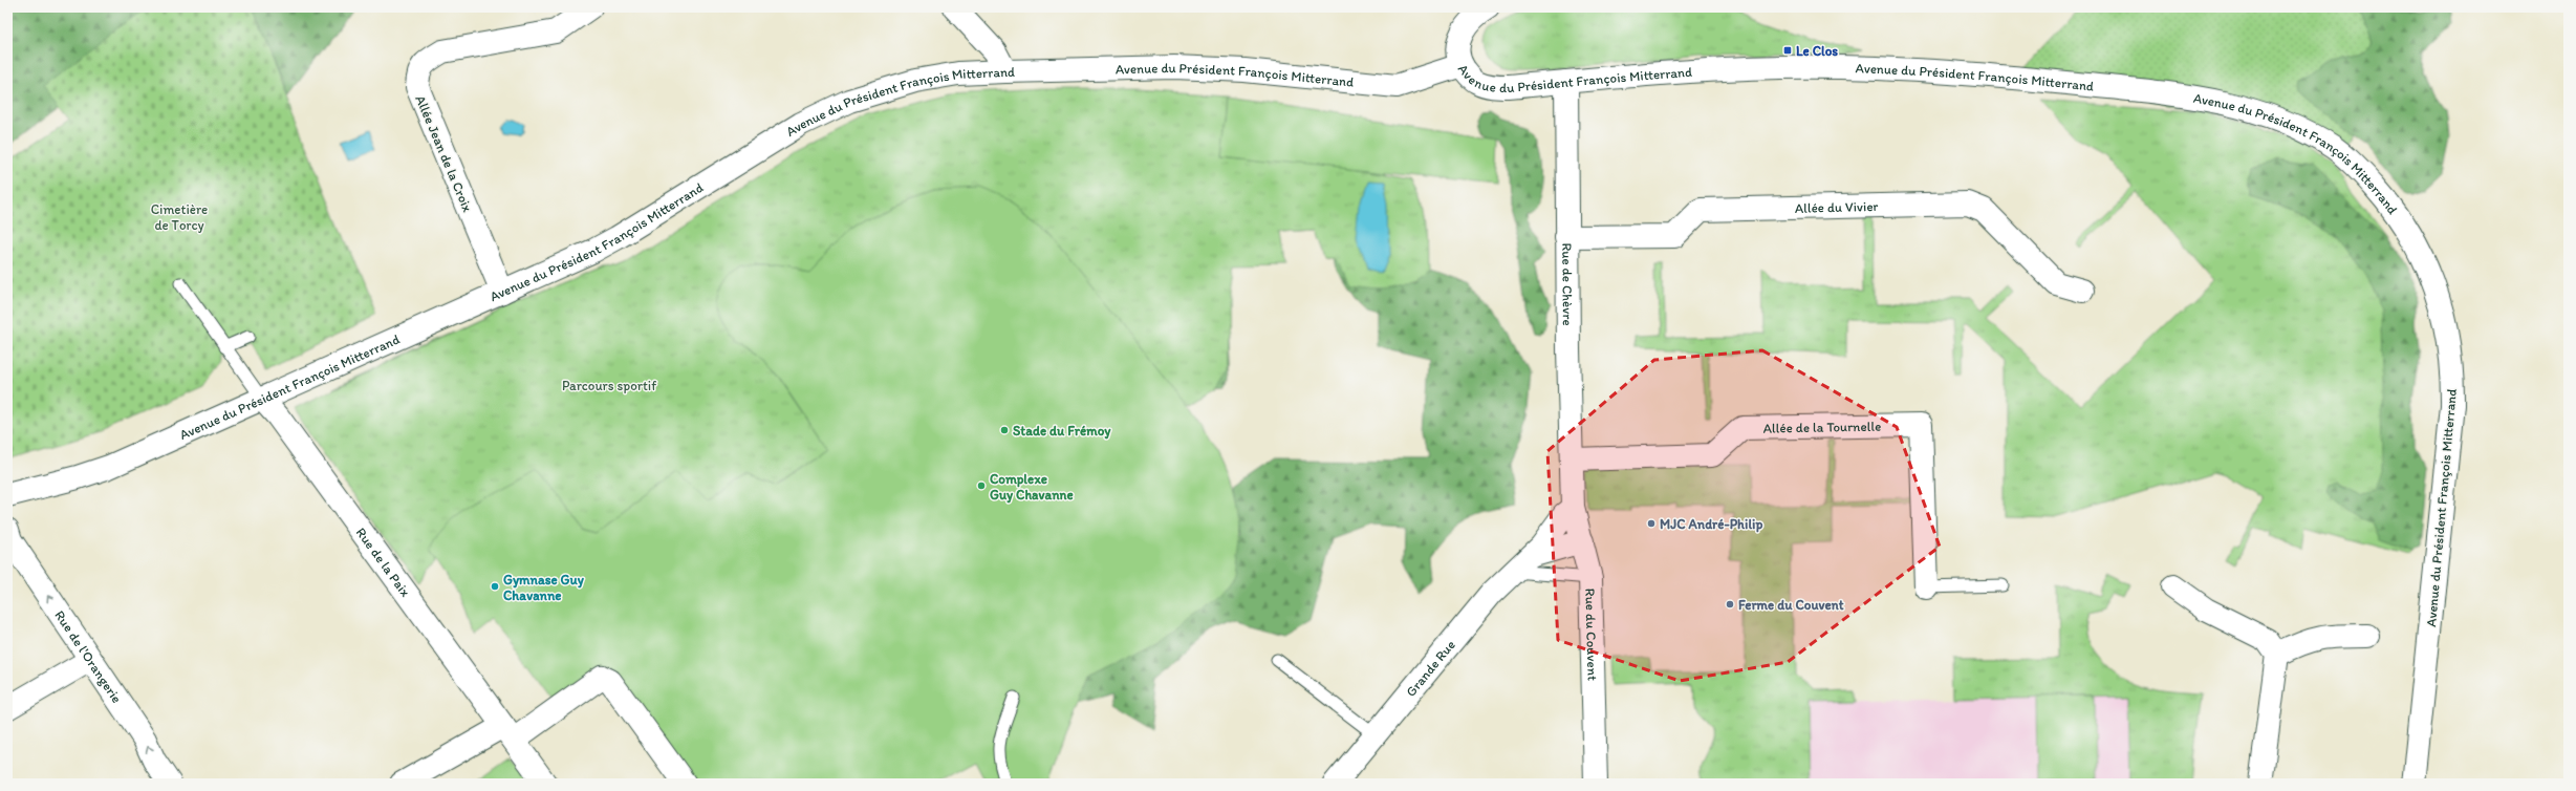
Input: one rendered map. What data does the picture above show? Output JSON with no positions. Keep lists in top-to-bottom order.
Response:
{
  "streets": {
    "street": [
      "Avenue du Président François Mitterrand",
      "Allée Jean de la Croix",
      "Allée du Vivier",
      "Rue de Chèvre",
      "Allée de la Tournelle",
      "Rue de la Paix",
      "Rue du Couvent",
      "Rue de l'Orangerie",
      "Grande Rue"
    ]
  },
  "crossings": [
    ["Avenue du Président François Mitterrand", "Allée Jean de la Croix"],
    ["Avenue du Président François Mitterrand", "Rue de Chèvre"],
    ["Avenue du Président François Mitterrand", "Rue de la Paix"],
    ["Allée du Vivier", "Rue de Chèvre"],
    ["Rue de Chèvre", "Allée de la Tournelle"],
    ["Rue de Chèvre", "Rue du Couvent"],
    ["Rue de Chèvre", "Grande Rue"],
    ["Rue du Couvent", "Grande Rue"]
  ],
  "one_way": ["Rue de l'Orangerie"],
  "parks": ["Cimetière de Torcy", "Parcours sportif"],
  "places": {
    "transit": ["Le Clos"],
    "other": [
      "Stade du Frémoy",
      "Complexe Guy Chavanne",
      "MJC André-Philip",
      "Gymnase Guy Chavanne",
      "Ferme du Couvent"
    ]
  }
}
